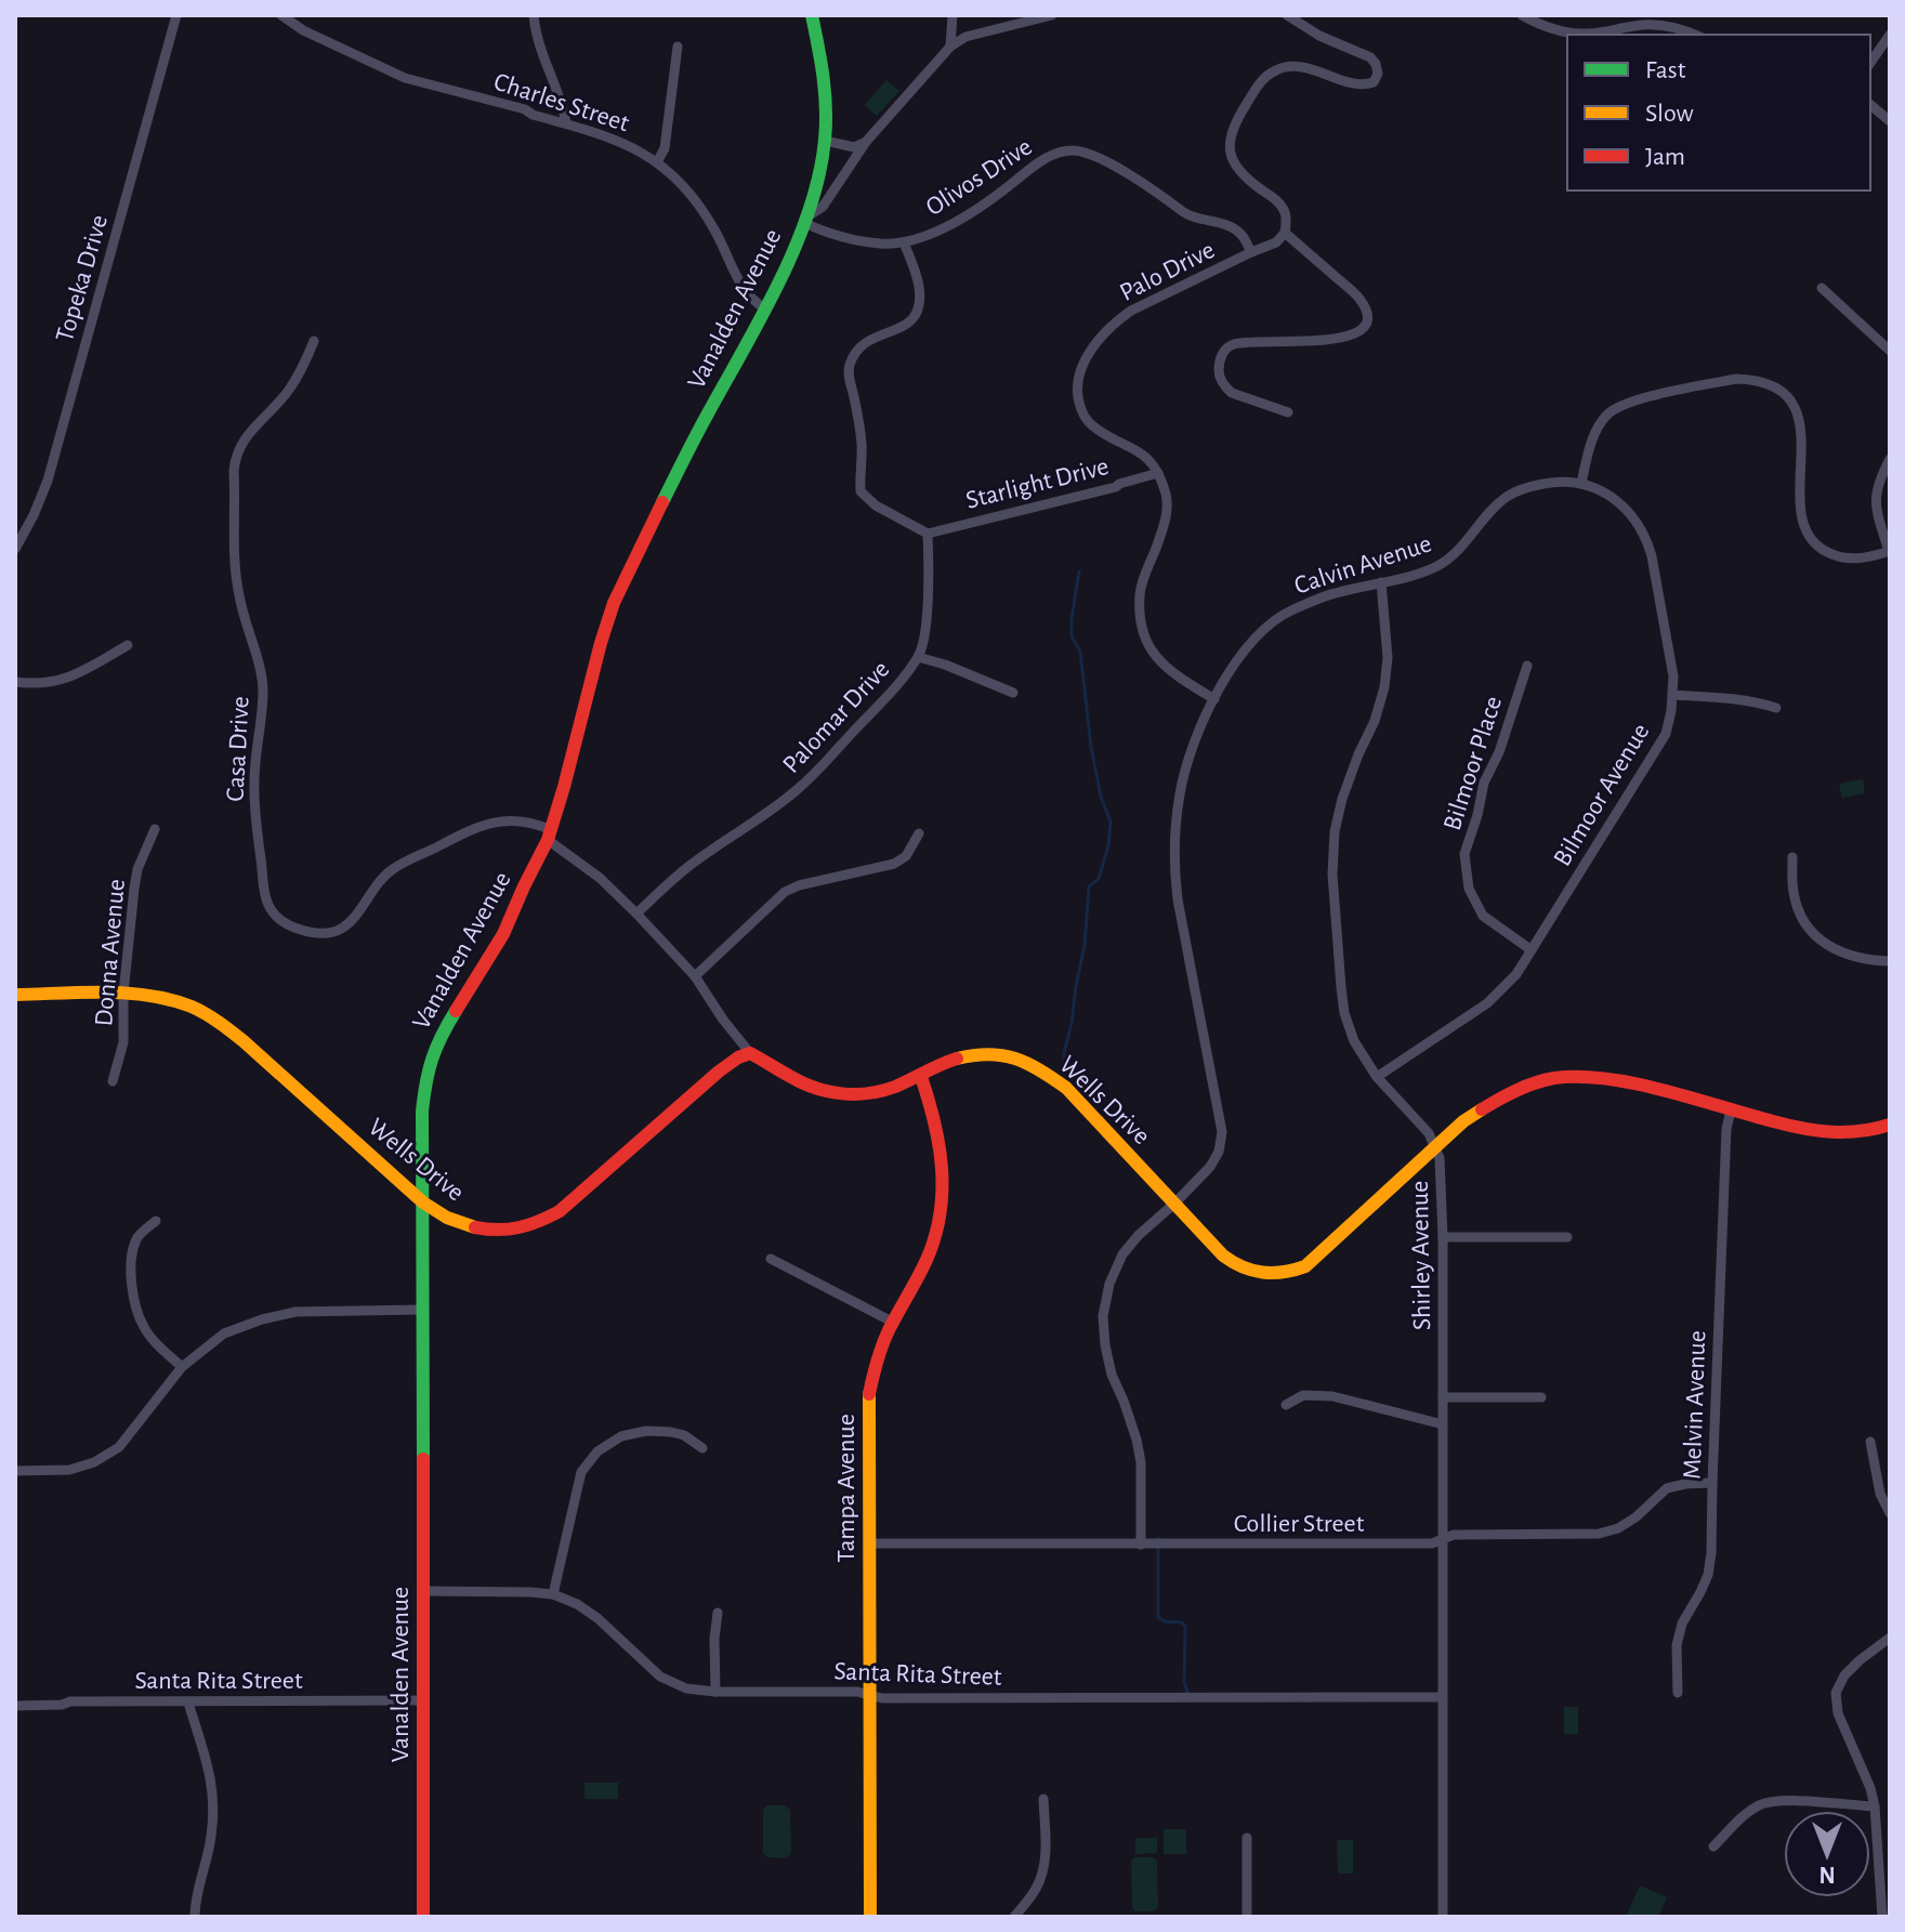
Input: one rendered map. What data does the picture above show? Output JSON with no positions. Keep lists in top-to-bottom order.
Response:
{
  "streets": {
    "main road": ["Vanalden Avenue", "Wells Drive", "Tampa Avenue"],
    "street": [
      "Charles Street",
      "Olivos Drive",
      "Palo Drive",
      "Topeka Drive",
      "Starlight Drive",
      "Calvin Avenue",
      "Palomar Drive",
      "Casa Drive",
      "Bilmoor Place",
      "Bilmoor Avenue",
      "Donna Avenue",
      "Shirley Avenue",
      "Melvin Avenue",
      "Collier Street",
      "Santa Rita Street"
    ]
  },
  "crossings": [
    ["Charles Street", "Vanalden Avenue"],
    ["Olivos Drive", "Palo Drive"],
    ["Olivos Drive", "Vanalden Avenue"],
    ["Palo Drive", "Starlight Drive"],
    ["Vanalden Avenue", "Casa Drive"],
    ["Vanalden Avenue", "Wells Drive"],
    ["Vanalden Avenue", "Santa Rita Street"],
    ["Starlight Drive", "Palomar Drive"],
    ["Calvin Avenue", "Bilmoor Avenue"],
    ["Calvin Avenue", "Wells Drive"],
    ["Calvin Avenue", "Shirley Avenue"],
    ["Calvin Avenue", "Collier Street"],
    ["Palomar Drive", "Casa Drive"],
    ["Casa Drive", "Wells Drive"],
    ["Bilmoor Place", "Bilmoor Avenue"],
    ["Bilmoor Avenue", "Shirley Avenue"],
    ["Donna Avenue", "Wells Drive"],
    ["Wells Drive", "Shirley Avenue"],
    ["Wells Drive", "Melvin Avenue"],
    ["Wells Drive", "Tampa Avenue"],
    ["Shirley Avenue", "Collier Street"],
    ["Shirley Avenue", "Santa Rita Street"],
    ["Melvin Avenue", "Collier Street"],
    ["Tampa Avenue", "Collier Street"],
    ["Tampa Avenue", "Santa Rita Street"]
  ],
  "legend": ["Fast", "Slow", "Jam"],
  "north": "bottom"
}
